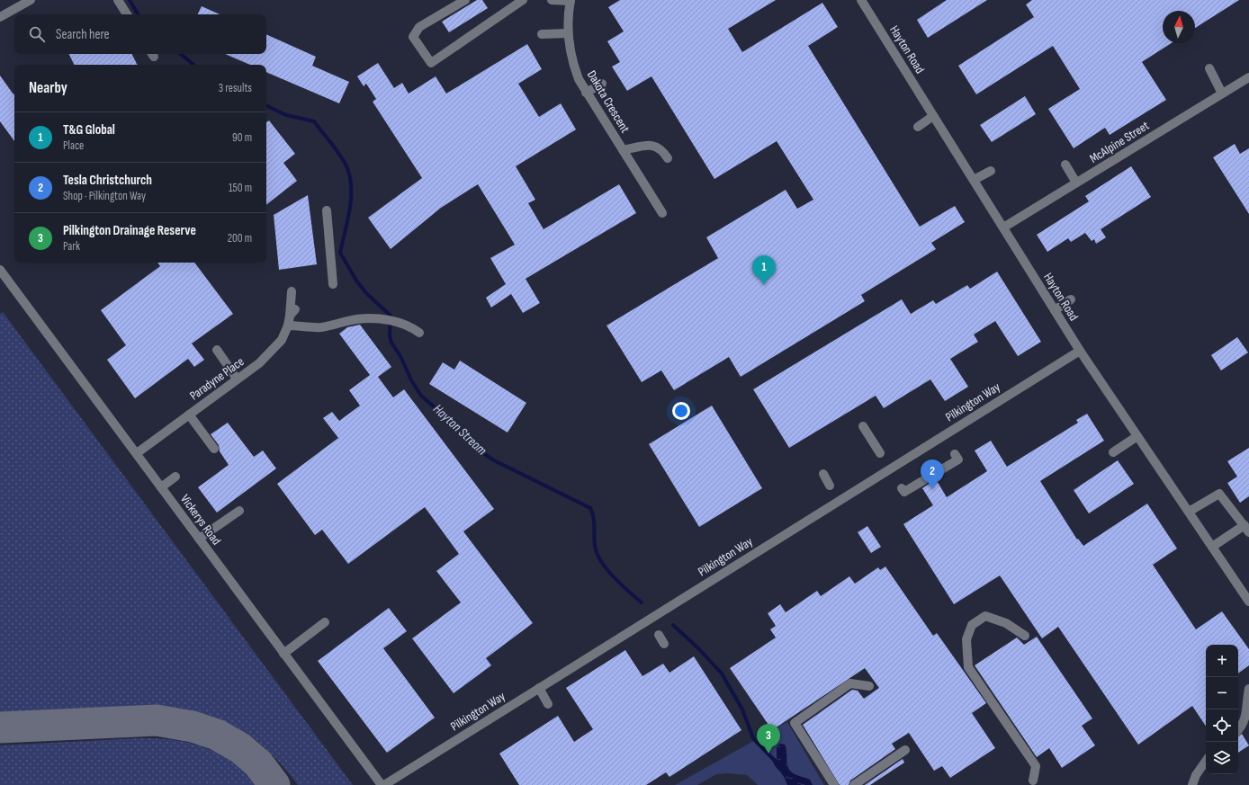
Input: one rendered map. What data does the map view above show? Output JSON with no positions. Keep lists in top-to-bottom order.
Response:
{
  "streets": {
    "street": [
      "Hayton Road",
      "Dakota Crescent",
      "McAlpine Street",
      "Paradyne Place",
      "Pilkington Way",
      "Vickerys Road"
    ]
  },
  "crossings": [
    ["Hayton Road", "McAlpine Street"],
    ["Hayton Road", "Pilkington Way"],
    ["Paradyne Place", "Vickerys Road"],
    ["Pilkington Way", "Vickerys Road"]
  ],
  "water": ["Hayton Stream"],
  "north": "top",
  "page": {
    "search": "Search here",
    "heading": ["Nearby", "3 results"],
    "list": [
      {
        "mark": "1",
        "name": "T&G Global",
        "note": "Place",
        "value": "90 m"
      },
      {
        "mark": "2",
        "name": "Tesla Christchurch",
        "note": "Shop · Pilkington Way",
        "value": "150 m"
      },
      {
        "mark": "3",
        "name": "Pilkington Drainage Reserve",
        "note": "Park",
        "value": "200 m"
      }
    ],
    "pins": ["1", "2", "3"],
    "map_buttons": ["+", "−"]
  }
}
